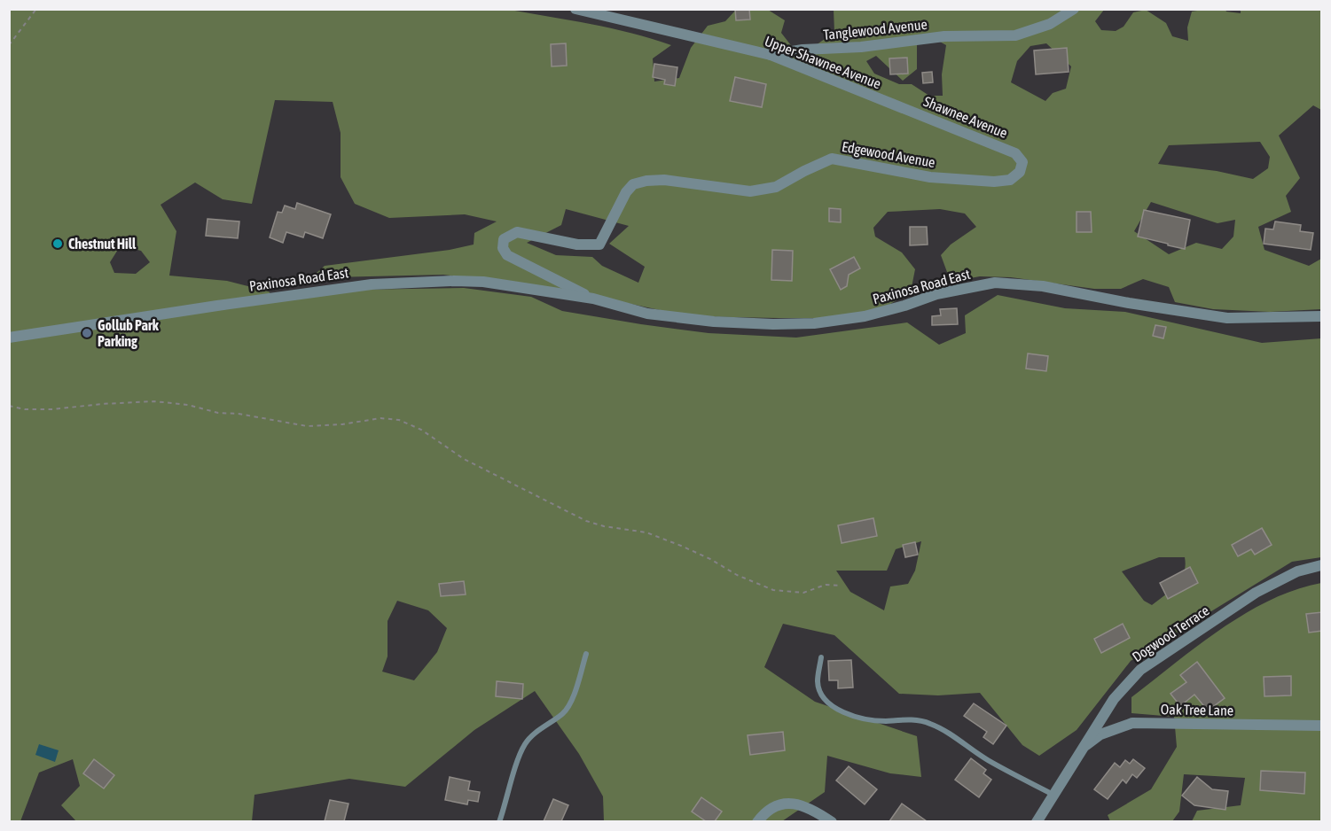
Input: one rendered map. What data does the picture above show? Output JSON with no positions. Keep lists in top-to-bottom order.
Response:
{
  "streets": {
    "street": [
      "Tanglewood Avenue",
      "Upper Shawnee Avenue",
      "Shawnee Avenue",
      "Edgewood Avenue",
      "Paxinosa Road East",
      "Dogwood Terrace",
      "Oak Tree Lane"
    ]
  },
  "crossings": [
    ["Tanglewood Avenue", "Upper Shawnee Avenue"],
    ["Upper Shawnee Avenue", "Shawnee Avenue"],
    ["Shawnee Avenue", "Edgewood Avenue"],
    ["Edgewood Avenue", "Paxinosa Road East"],
    ["Dogwood Terrace", "Oak Tree Lane"]
  ],
  "places": ["Chestnut Hill", "Gollub Park Parking"]
}
